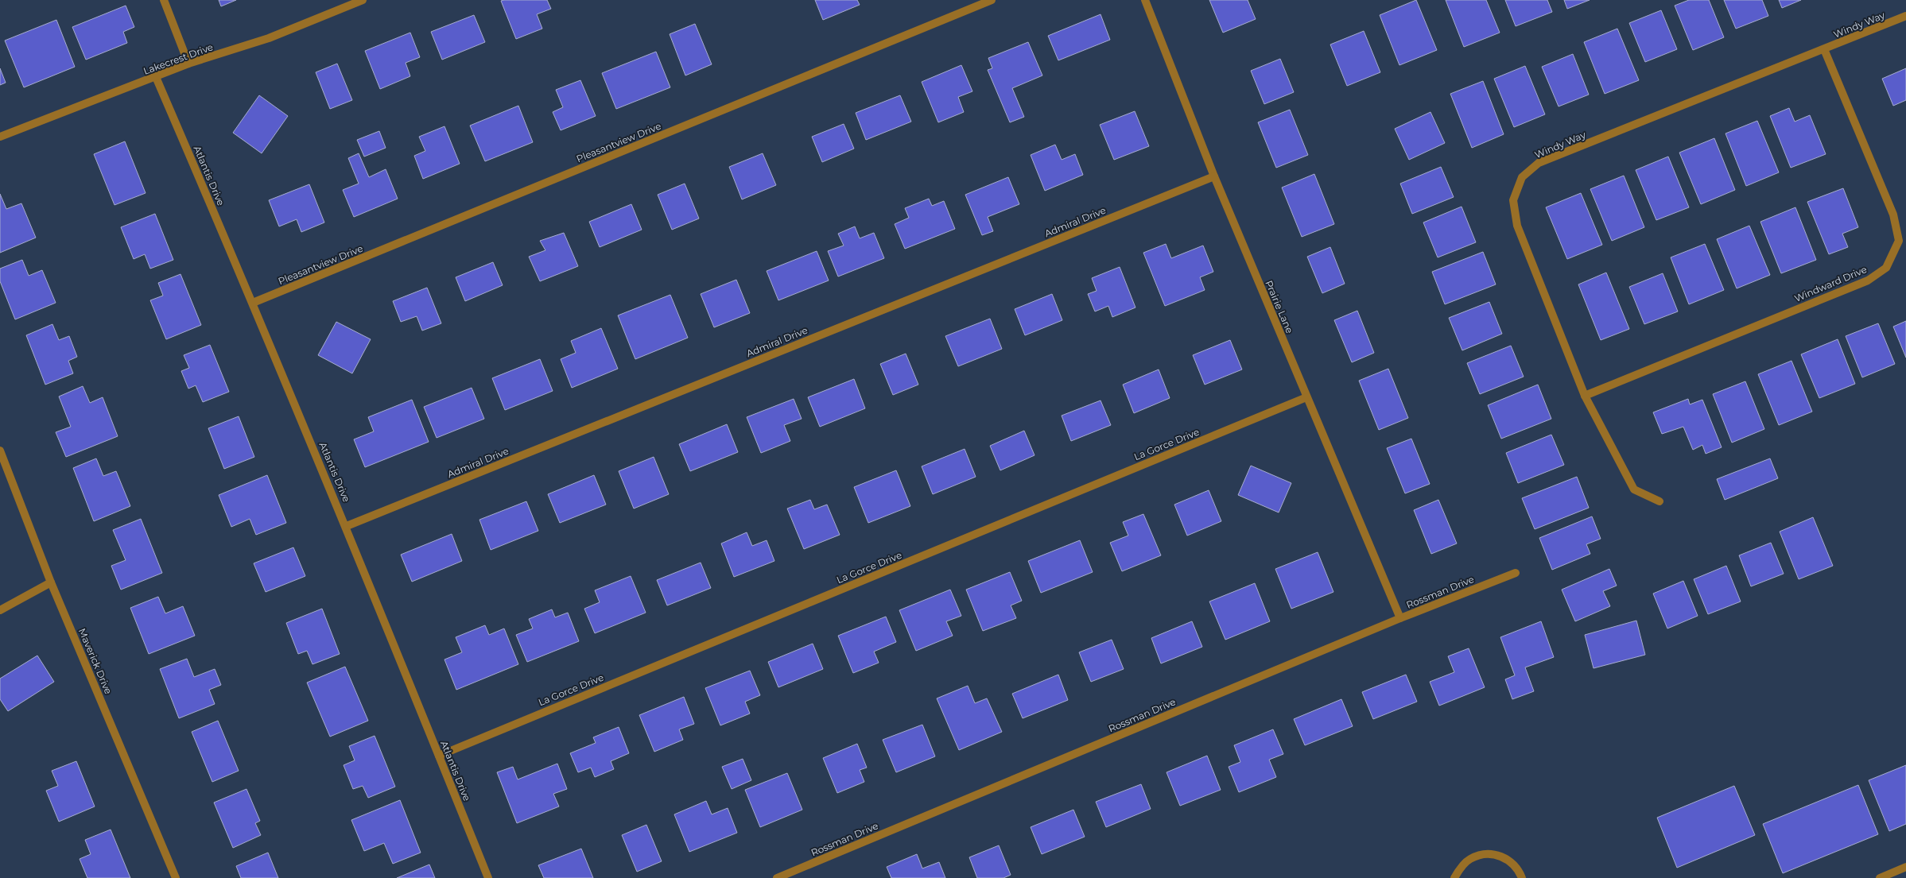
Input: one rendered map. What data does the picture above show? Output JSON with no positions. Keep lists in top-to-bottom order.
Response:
{
  "streets": {
    "street": [
      "Windy Way",
      "Lakecrest Drive",
      "Pleasantview Drive",
      "Atlantis Drive",
      "Admiral Drive",
      "Windward Drive",
      "Prairie Lane",
      "La Gorce Drive",
      "Rossman Drive",
      "Maverick Drive"
    ]
  },
  "crossings": [
    ["Windy Way", "Windward Drive"],
    ["Lakecrest Drive", "Atlantis Drive"],
    ["Pleasantview Drive", "Atlantis Drive"],
    ["Atlantis Drive", "Admiral Drive"],
    ["Atlantis Drive", "La Gorce Drive"],
    ["Admiral Drive", "Prairie Lane"],
    ["Prairie Lane", "La Gorce Drive"],
    ["Prairie Lane", "Rossman Drive"]
  ]
}
